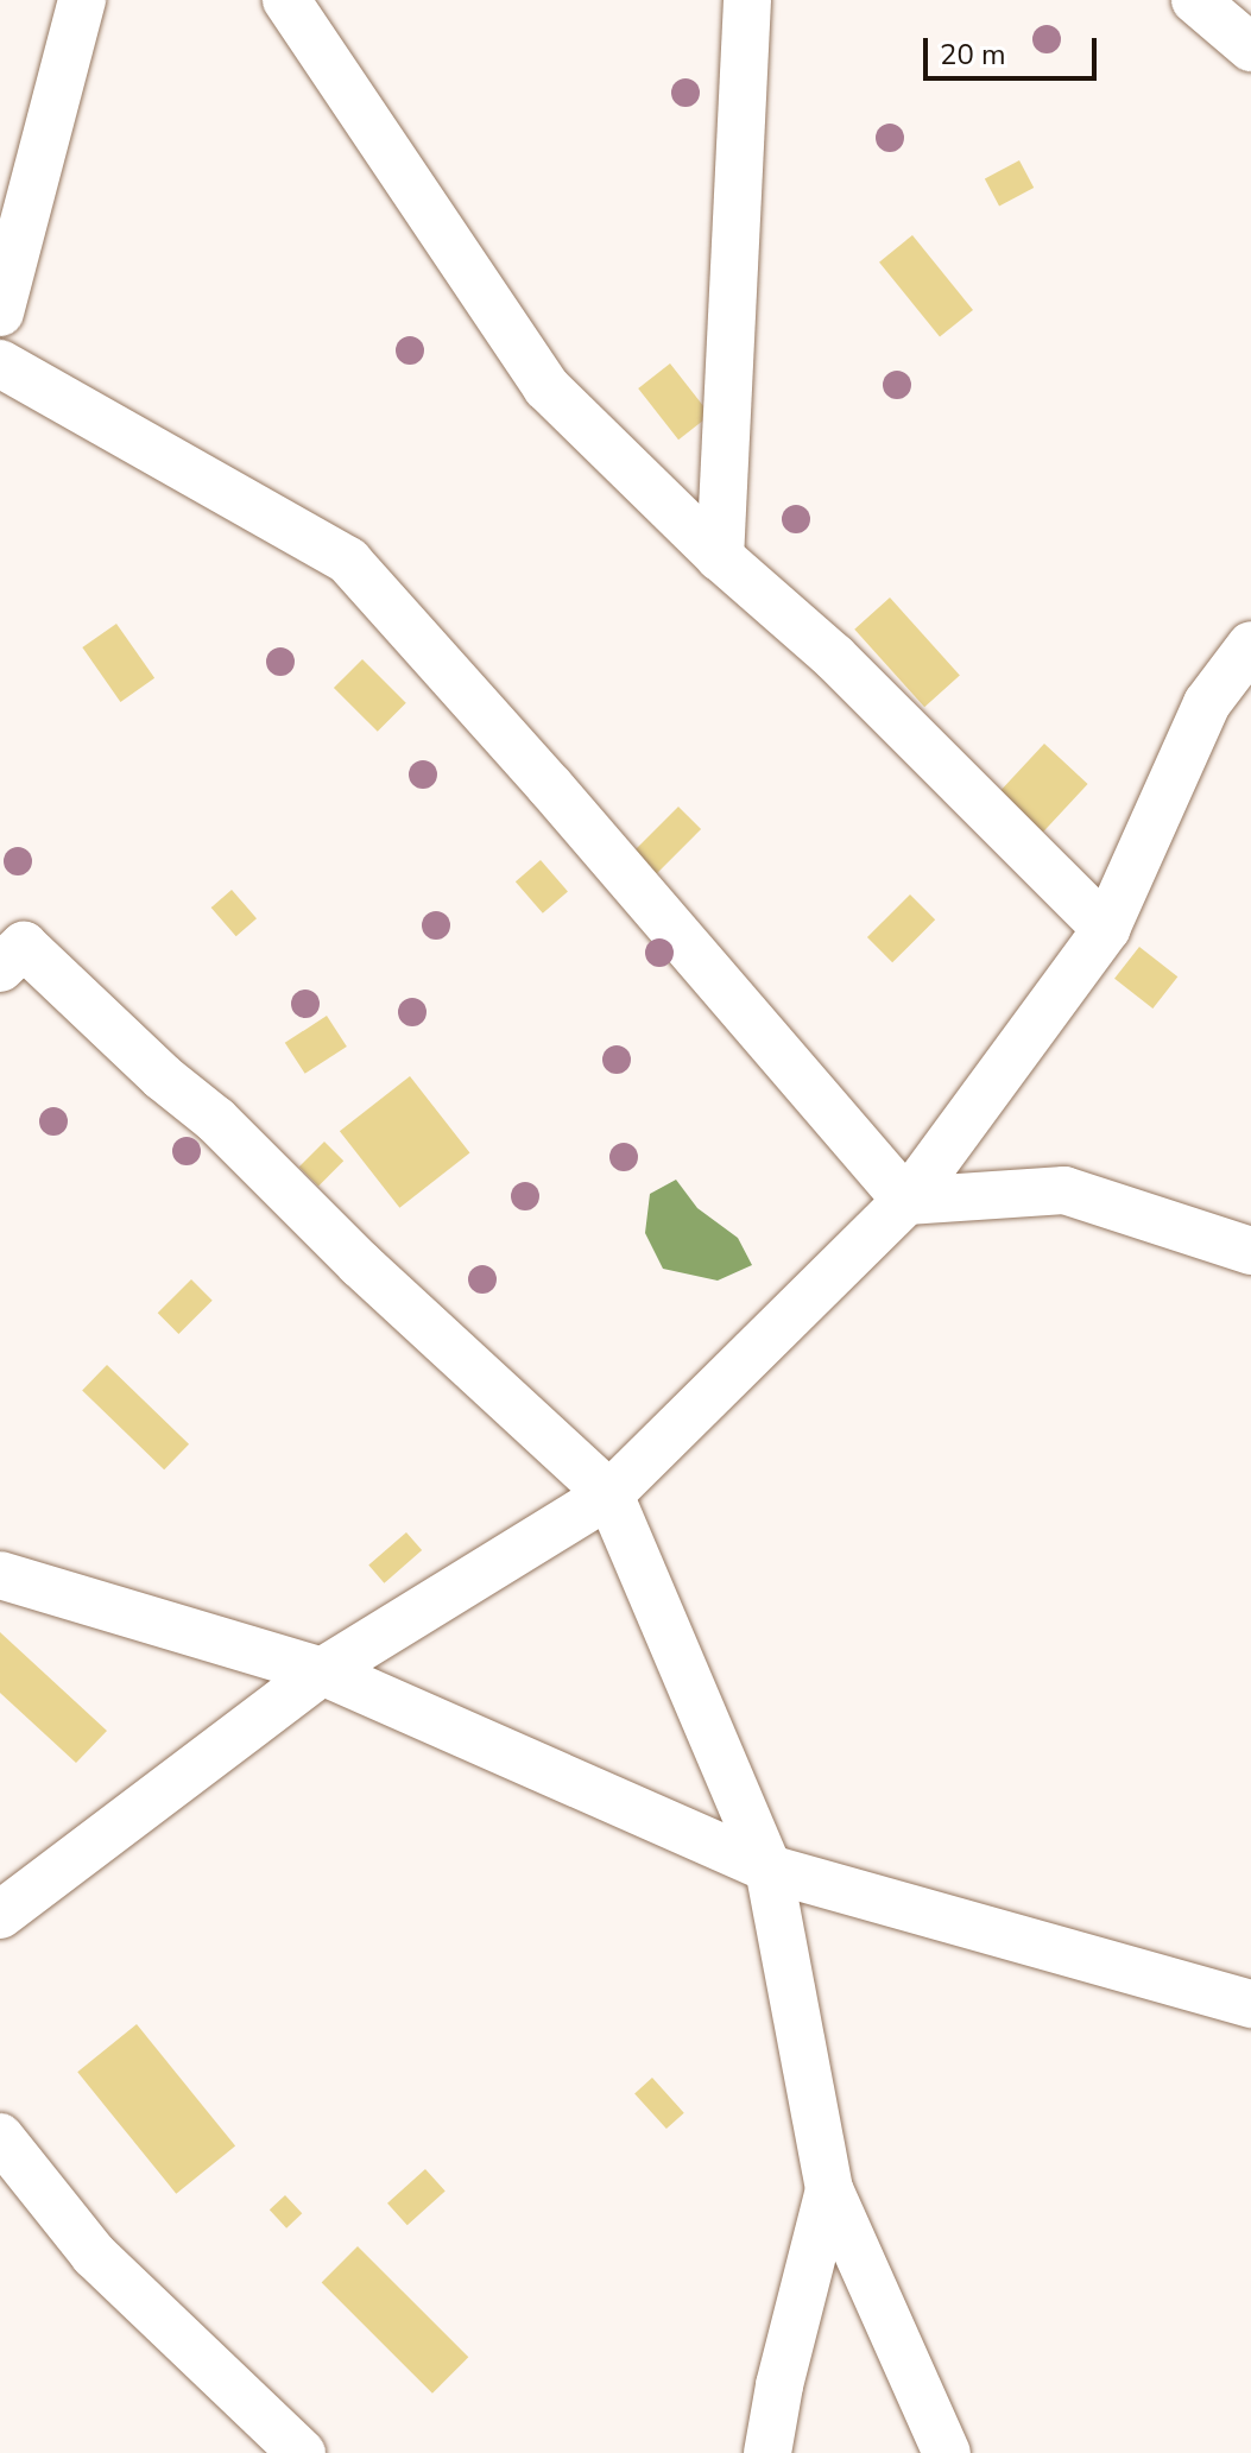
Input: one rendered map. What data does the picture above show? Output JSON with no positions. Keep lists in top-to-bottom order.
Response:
{
  "scale_bar": "20 m"
}
